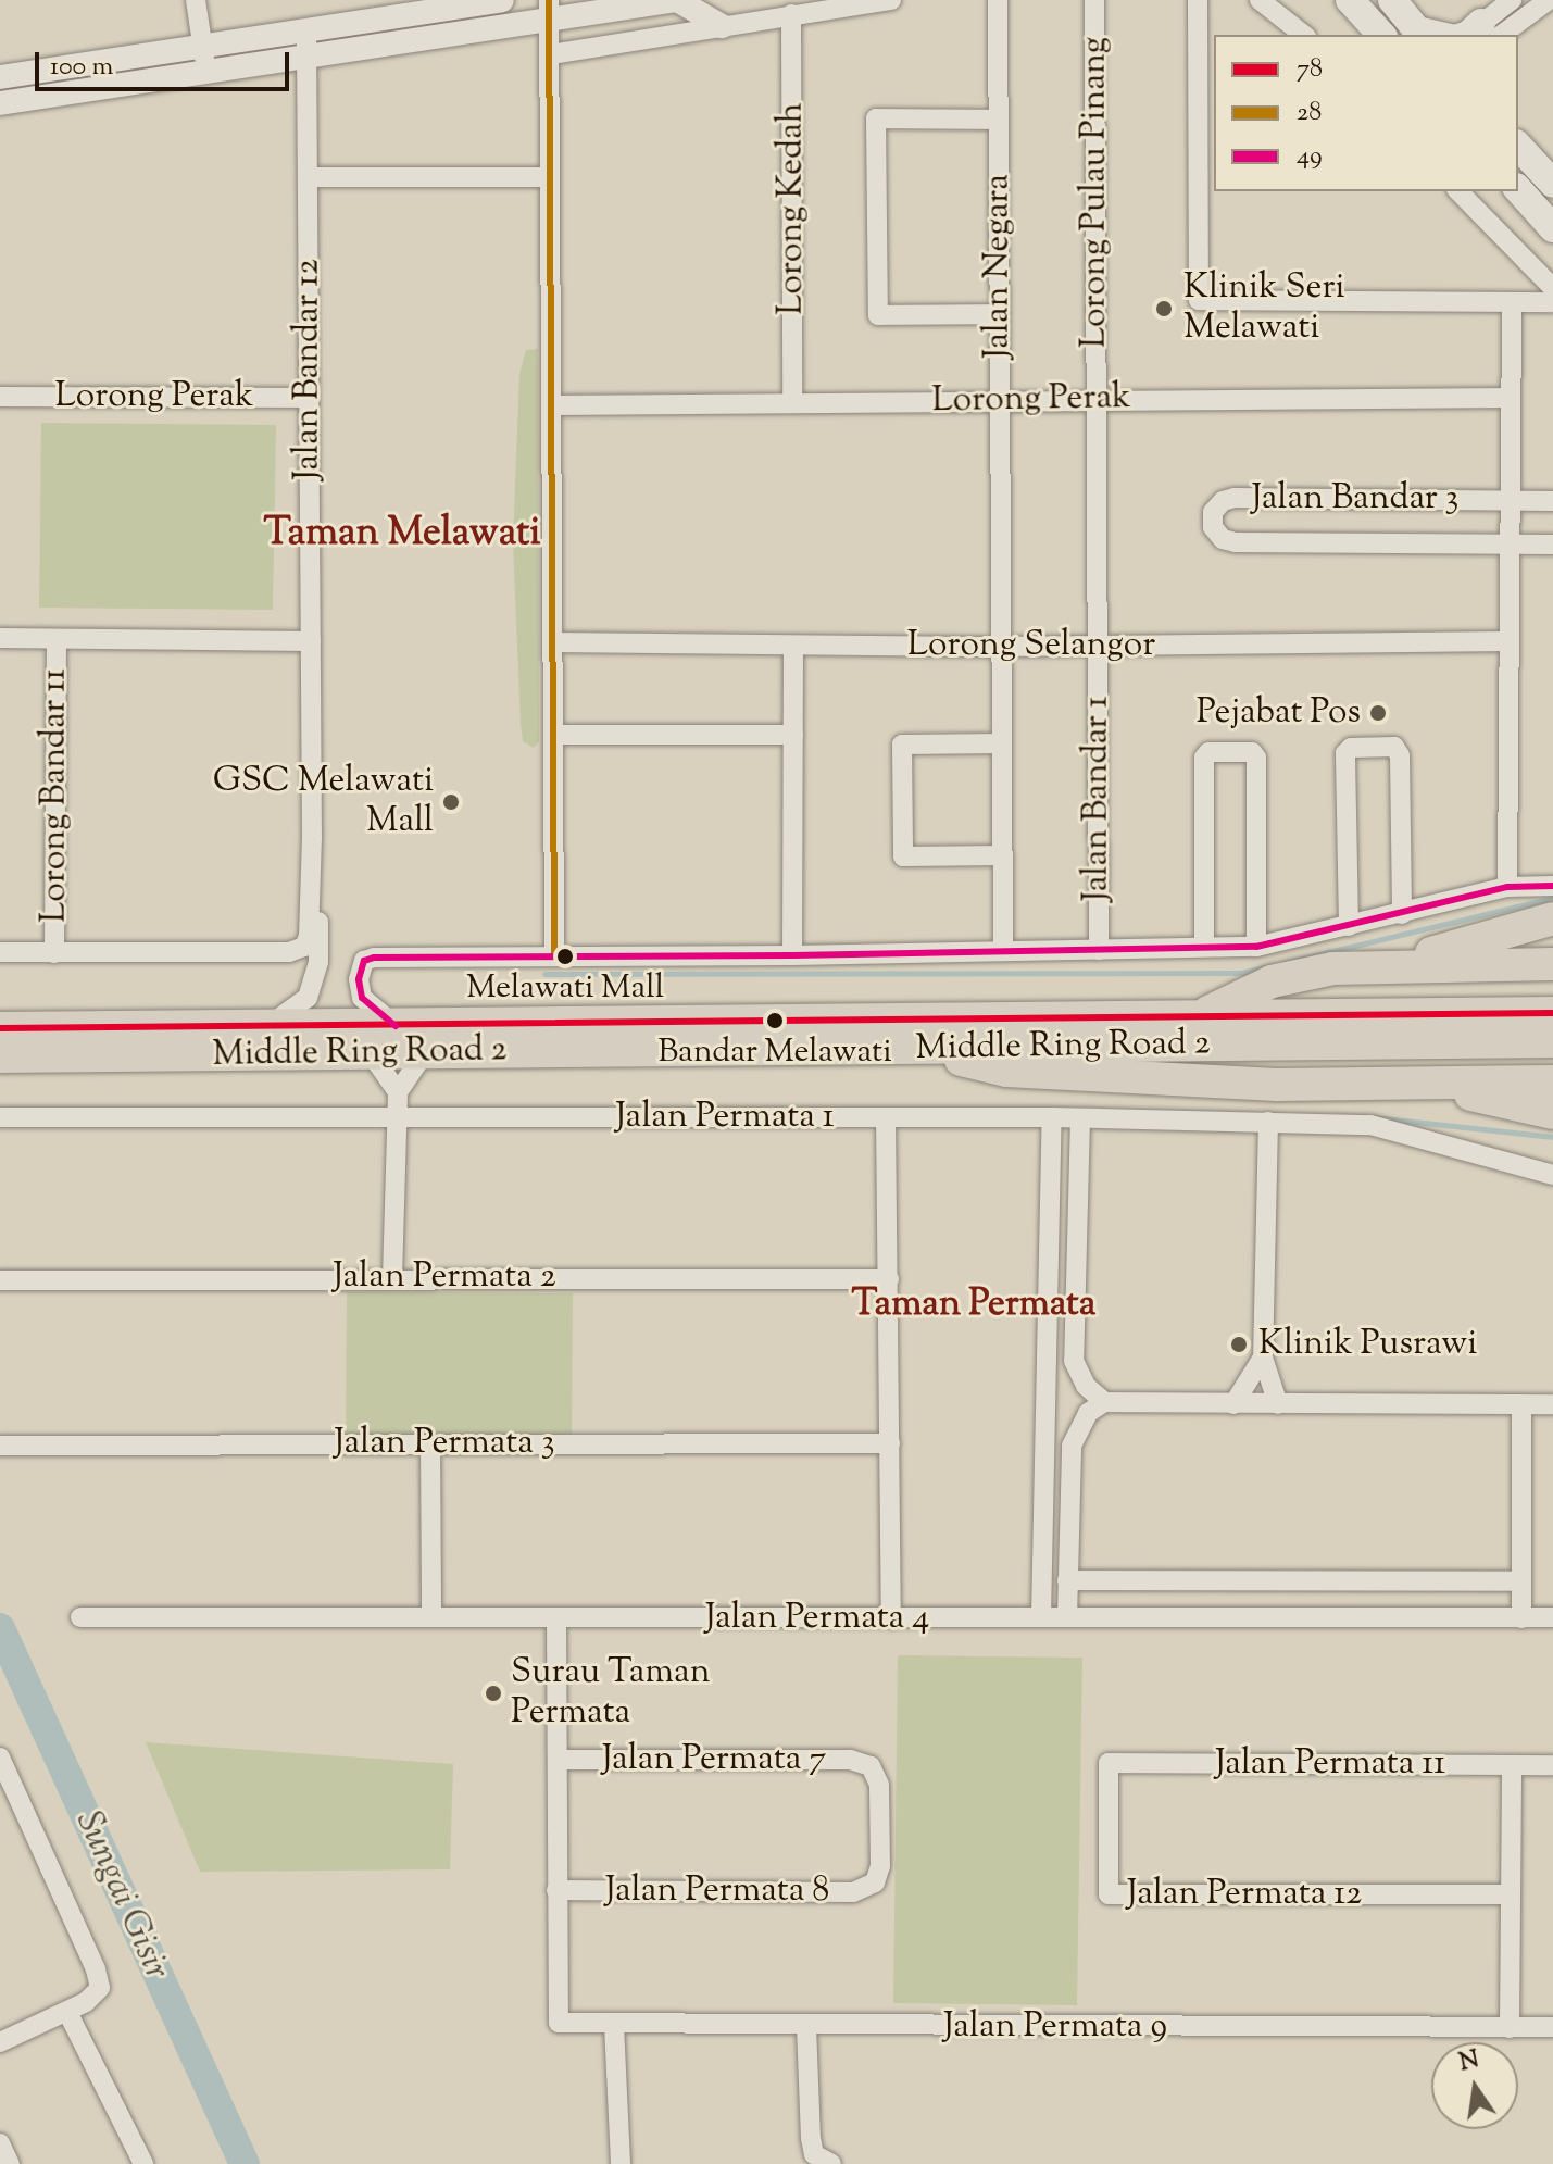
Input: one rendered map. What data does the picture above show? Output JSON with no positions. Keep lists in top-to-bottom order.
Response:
{
  "streets": {
    "highway": ["Middle Ring Road 2"],
    "street": [
      "Lorong Pulau Pinang",
      "Lorong Kedah",
      "Jalan Negara",
      "Jalan Bandar 12",
      "Lorong Perak",
      "Jalan Bandar 3",
      "Lorong Selangor",
      "Lorong Bandar 11",
      "Jalan Bandar 1",
      "Jalan Permata 1",
      "Jalan Permata 2",
      "Jalan Permata 3",
      "Jalan Permata 4",
      "Jalan Permata 7",
      "Jalan Permata 11",
      "Jalan Permata 8",
      "Jalan Permata 12",
      "Jalan Permata 9"
    ]
  },
  "crossings": [
    ["Lorong Pulau Pinang", "Lorong Perak"],
    ["Lorong Pulau Pinang", "Lorong Selangor"],
    ["Lorong Pulau Pinang", "Jalan Bandar 1"],
    ["Lorong Kedah", "Lorong Perak"],
    ["Jalan Negara", "Lorong Perak"],
    ["Jalan Negara", "Lorong Selangor"],
    ["Jalan Bandar 12", "Lorong Perak"],
    ["Lorong Selangor", "Jalan Bandar 1"],
    ["Jalan Permata 7", "Jalan Permata 8"],
    ["Jalan Permata 11", "Jalan Permata 12"],
    ["Jalan Permata 8", "Jalan Permata 9"]
  ],
  "districts": ["Taman Melawati", "Taman Permata"],
  "water": ["Sungai Gisir"],
  "places": [
    "Klinik Seri Melawati",
    "Pejabat Pos",
    "GSC Melawati Mall",
    "Melawati Mall",
    "Bandar Melawati",
    "Klinik Pusrawi",
    "Surau Taman Permata"
  ],
  "lines": ["transit line 28", "transit line 49", "transit line 78"],
  "legend": ["78", "28", "49"],
  "scale_bar": "100 m",
  "north": "top"
}
